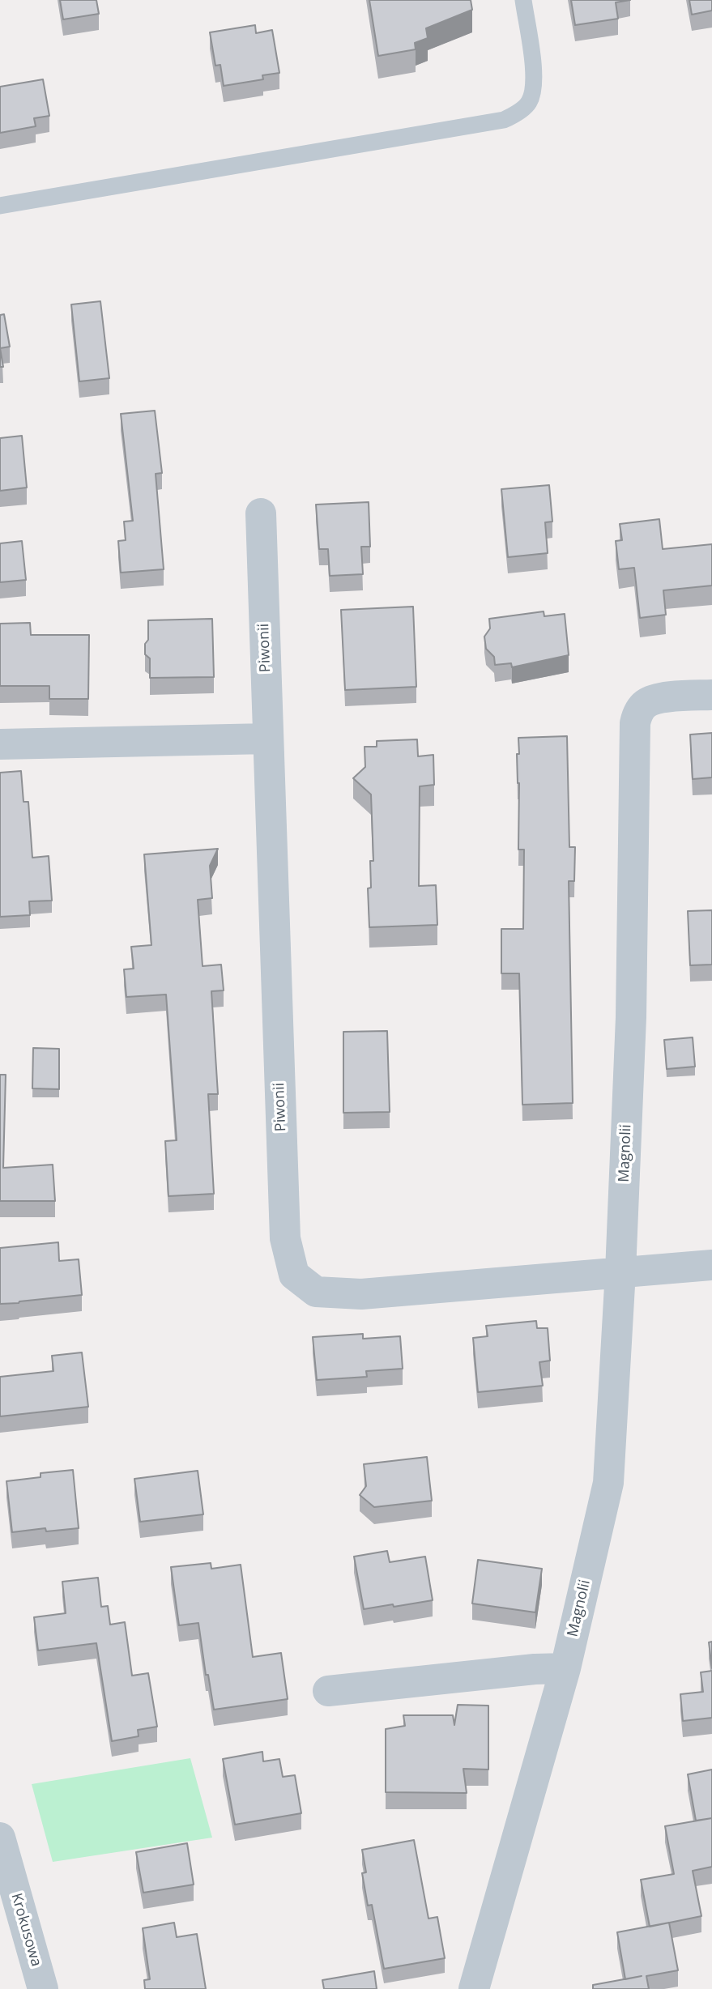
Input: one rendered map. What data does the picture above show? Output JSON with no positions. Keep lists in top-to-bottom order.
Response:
{
  "streets": {
    "street": ["Piwonii", "Magnolii", "Krokusowa"]
  },
  "crossings": [
    ["Piwonii", "Magnolii"]
  ]
}
